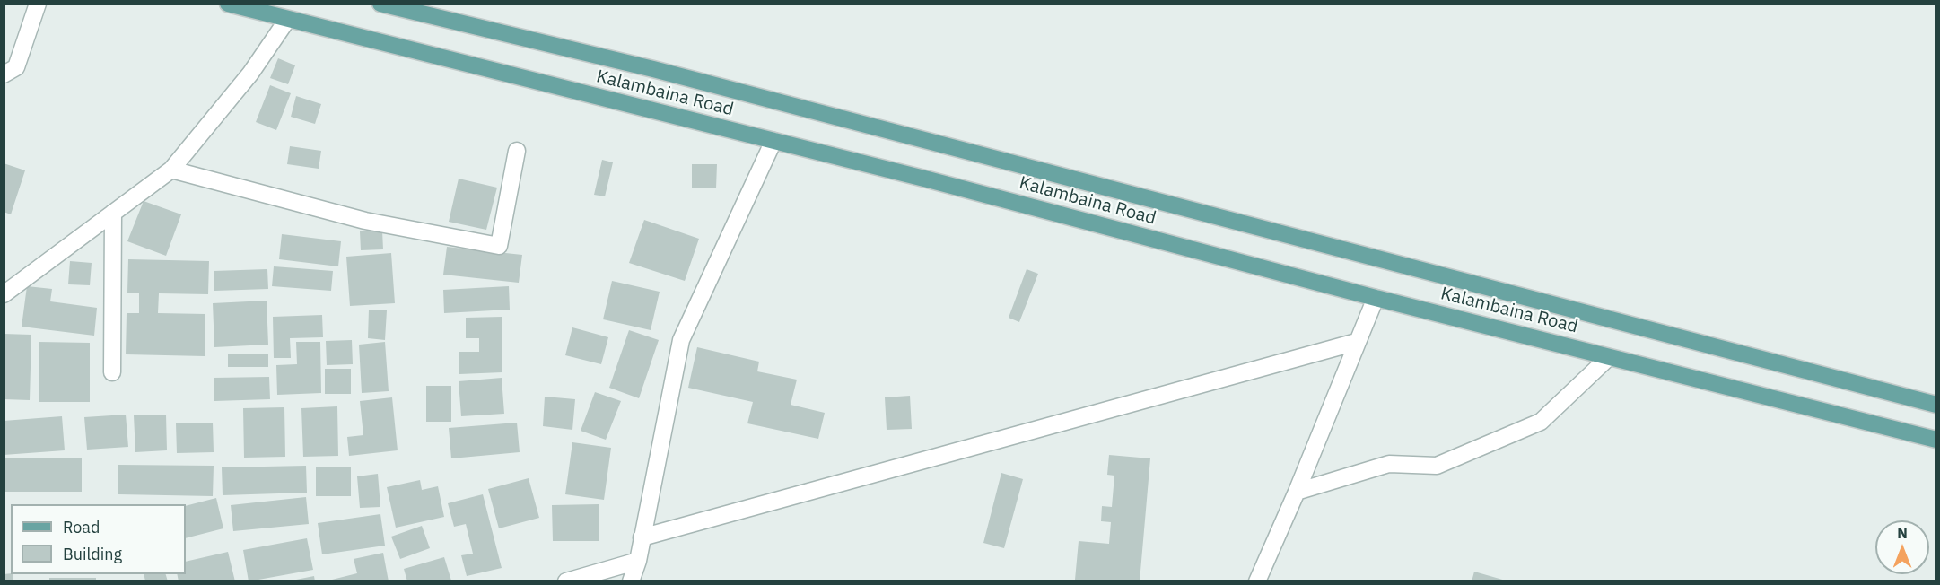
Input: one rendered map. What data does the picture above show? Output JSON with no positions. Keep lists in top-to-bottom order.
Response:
{
  "streets": {
    "main road": ["Kalambaina Road"]
  },
  "legend": ["Road", "Building"],
  "north": "top"
}
